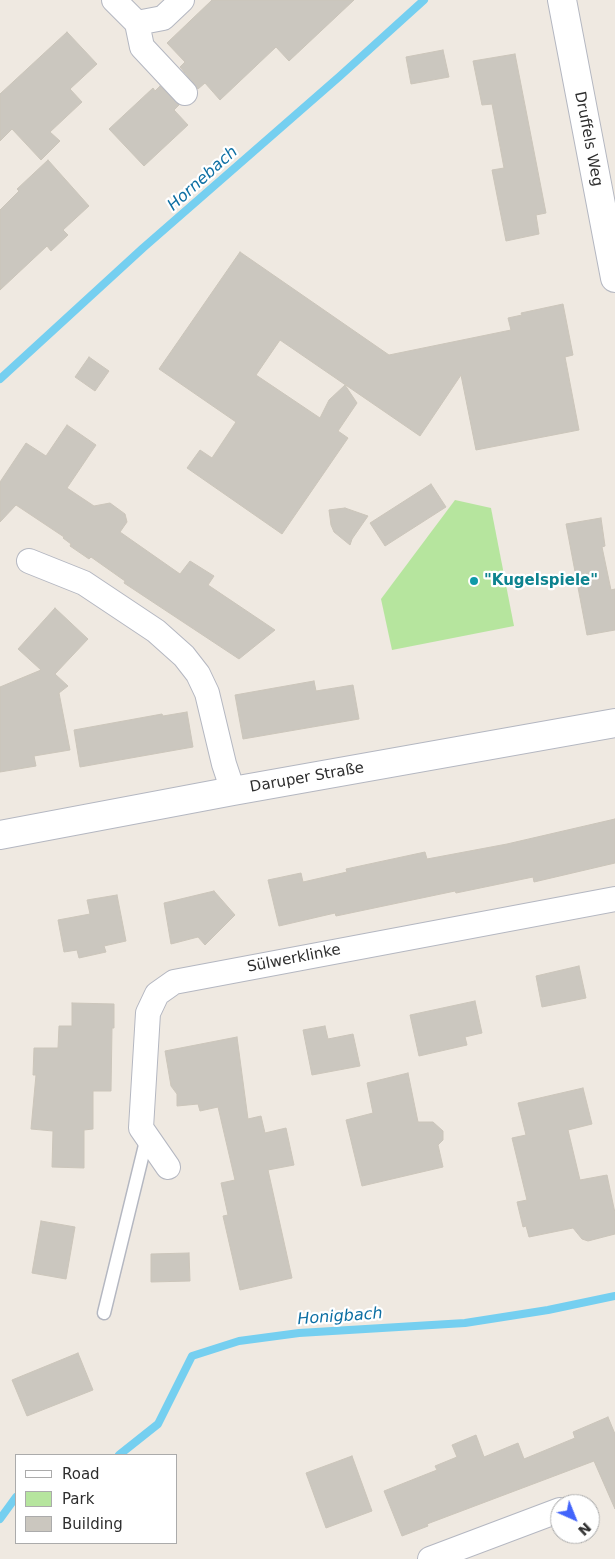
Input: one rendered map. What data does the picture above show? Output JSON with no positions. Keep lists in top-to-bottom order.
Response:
{
  "streets": {
    "street": ["Druffels Weg", "Daruper Straße", "Sülwerklinke"]
  },
  "water": ["Hornebach", "Honigbach"],
  "places": ["\"Kugelspiele\""],
  "legend": ["Road", "Park", "Building"],
  "north": "bottom right"
}
